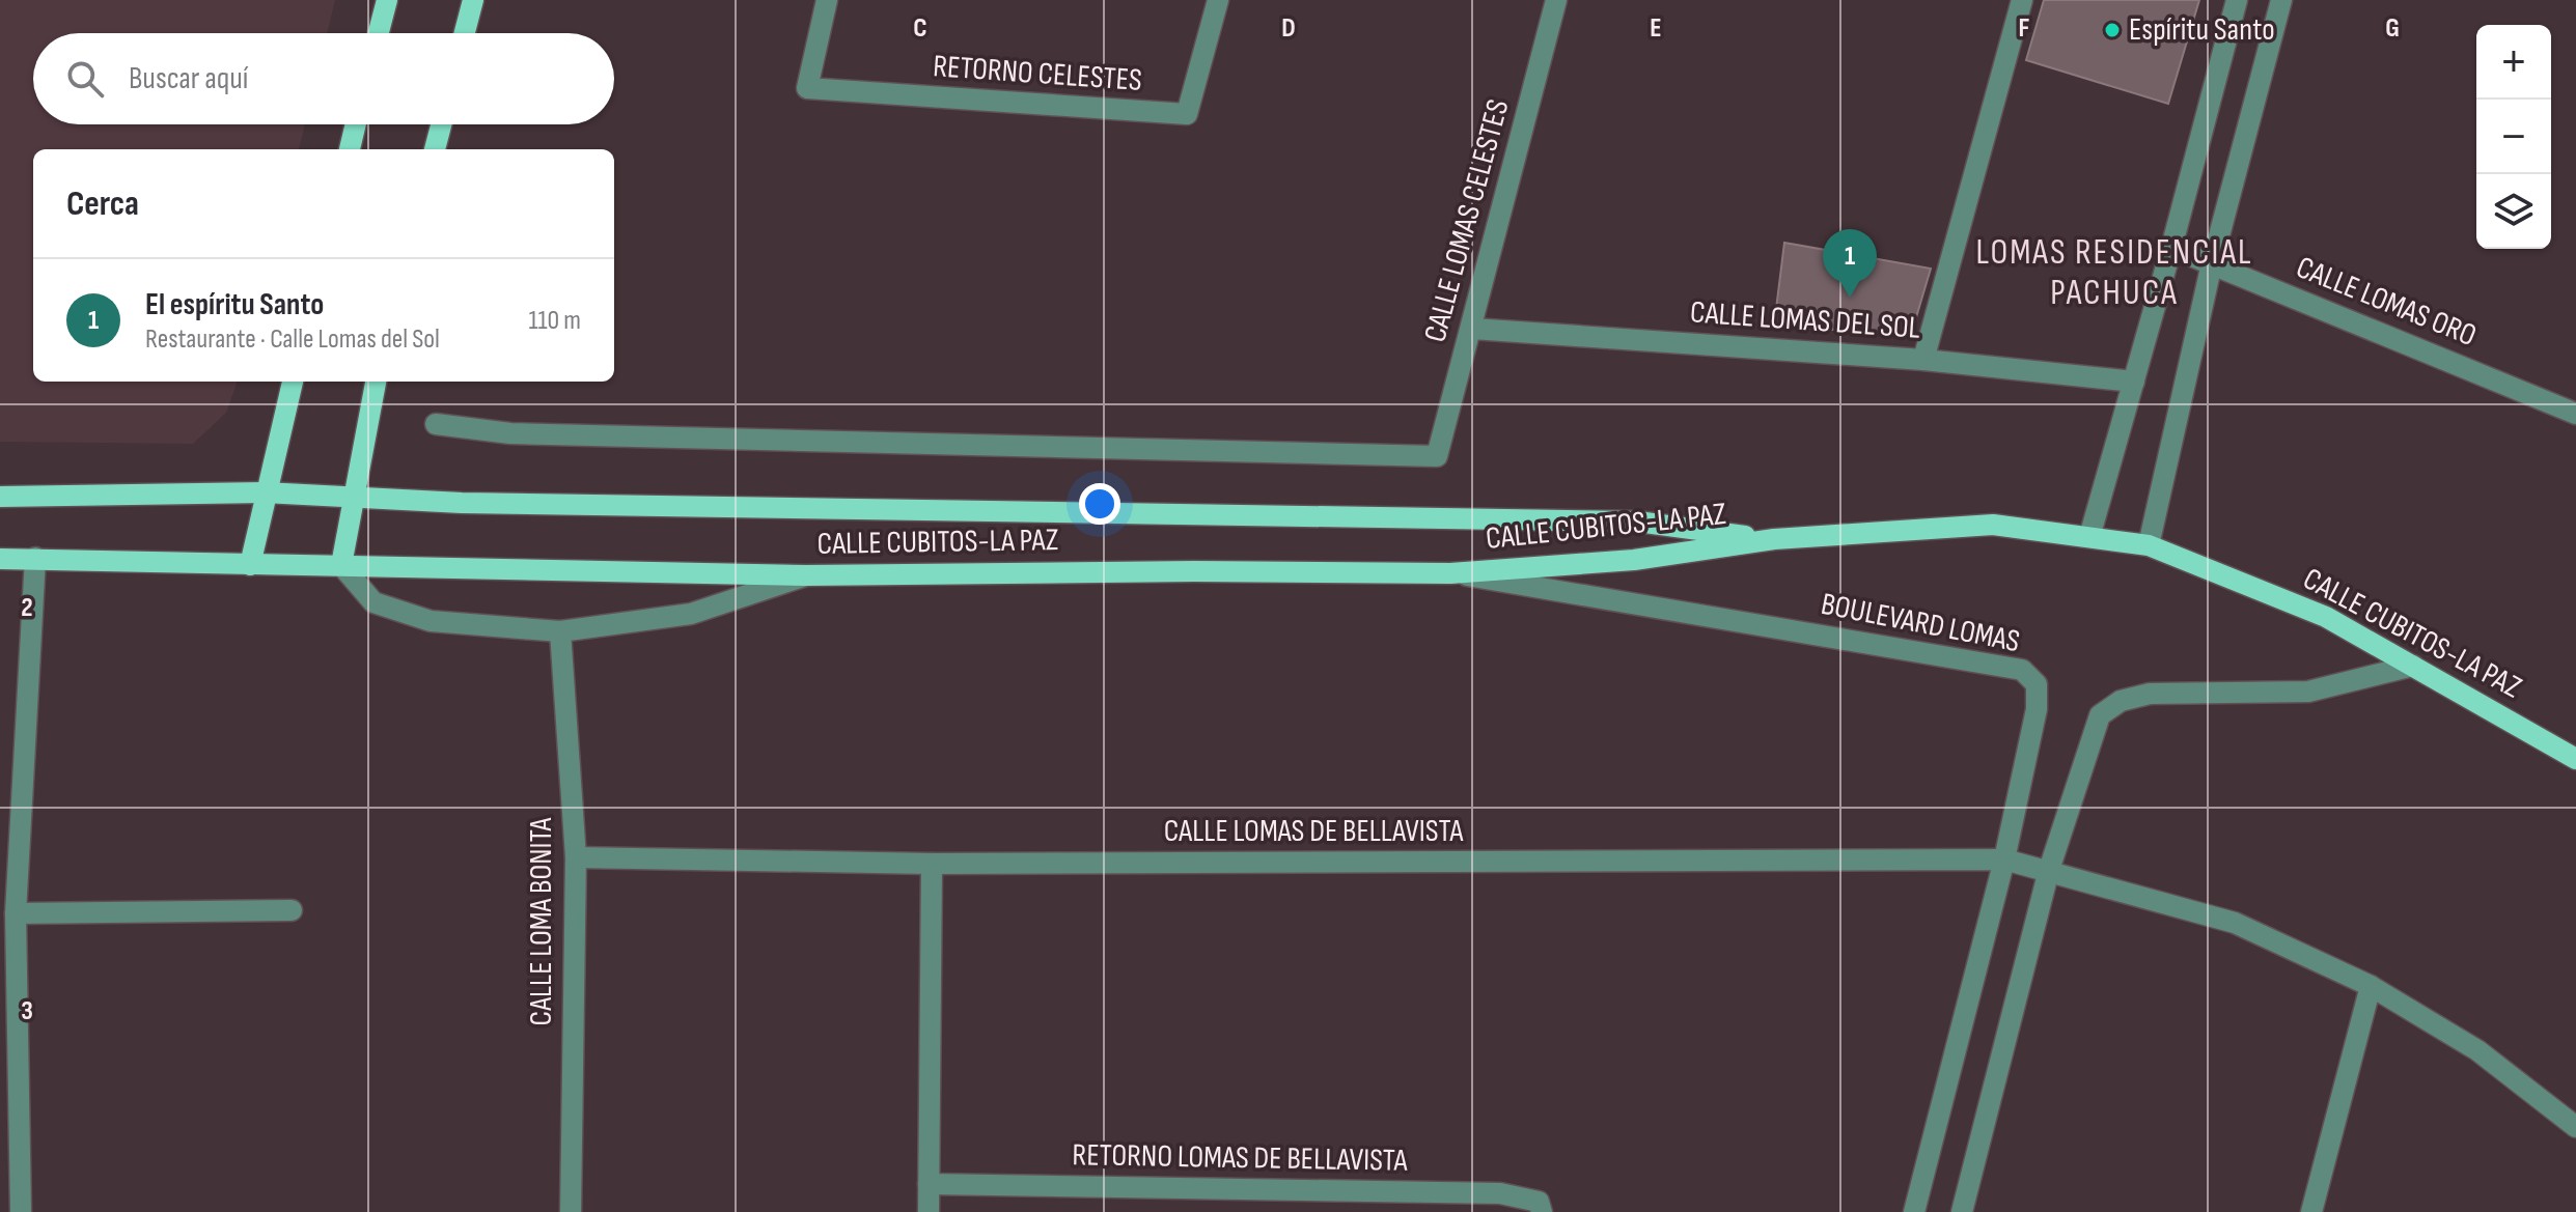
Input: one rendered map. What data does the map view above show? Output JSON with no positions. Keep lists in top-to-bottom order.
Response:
{
  "streets": {
    "main road": ["CALLE CUBITOS-LA PAZ"],
    "street": [
      "RETORNO CELESTES",
      "CALLE LOMAS CELESTES",
      "CALLE LOMAS ORO",
      "CALLE LOMAS DEL SOL",
      "BOULEVARD LOMAS",
      "CALLE LOMAS DE BELLAVISTA",
      "CALLE LOMA BONITA",
      "RETORNO LOMAS DE BELLAVISTA"
    ]
  },
  "crossings": [
    ["CALLE LOMAS CELESTES", "CALLE LOMAS DEL SOL"],
    ["CALLE CUBITOS-LA PAZ", "BOULEVARD LOMAS"],
    ["BOULEVARD LOMAS", "CALLE LOMAS DE BELLAVISTA"],
    ["CALLE LOMAS DE BELLAVISTA", "CALLE LOMA BONITA"]
  ],
  "districts": ["LOMAS RESIDENCIAL PACHUCA"],
  "places": ["Espíritu Santo"],
  "page": {
    "map_buttons": ["+", "−"],
    "search": "Buscar aquí",
    "heading": "Cerca",
    "pins": "1",
    "list": [
      {
        "mark": "1",
        "name": "El espíritu Santo",
        "note": "Restaurante · Calle Lomas del Sol",
        "value": "110 m"
      }
    ]
  },
  "grid": {
    "columns": [
      "C",
      "D",
      "E",
      "F",
      "G"
    ],
    "rows": ["2", "3"]
  }
}
